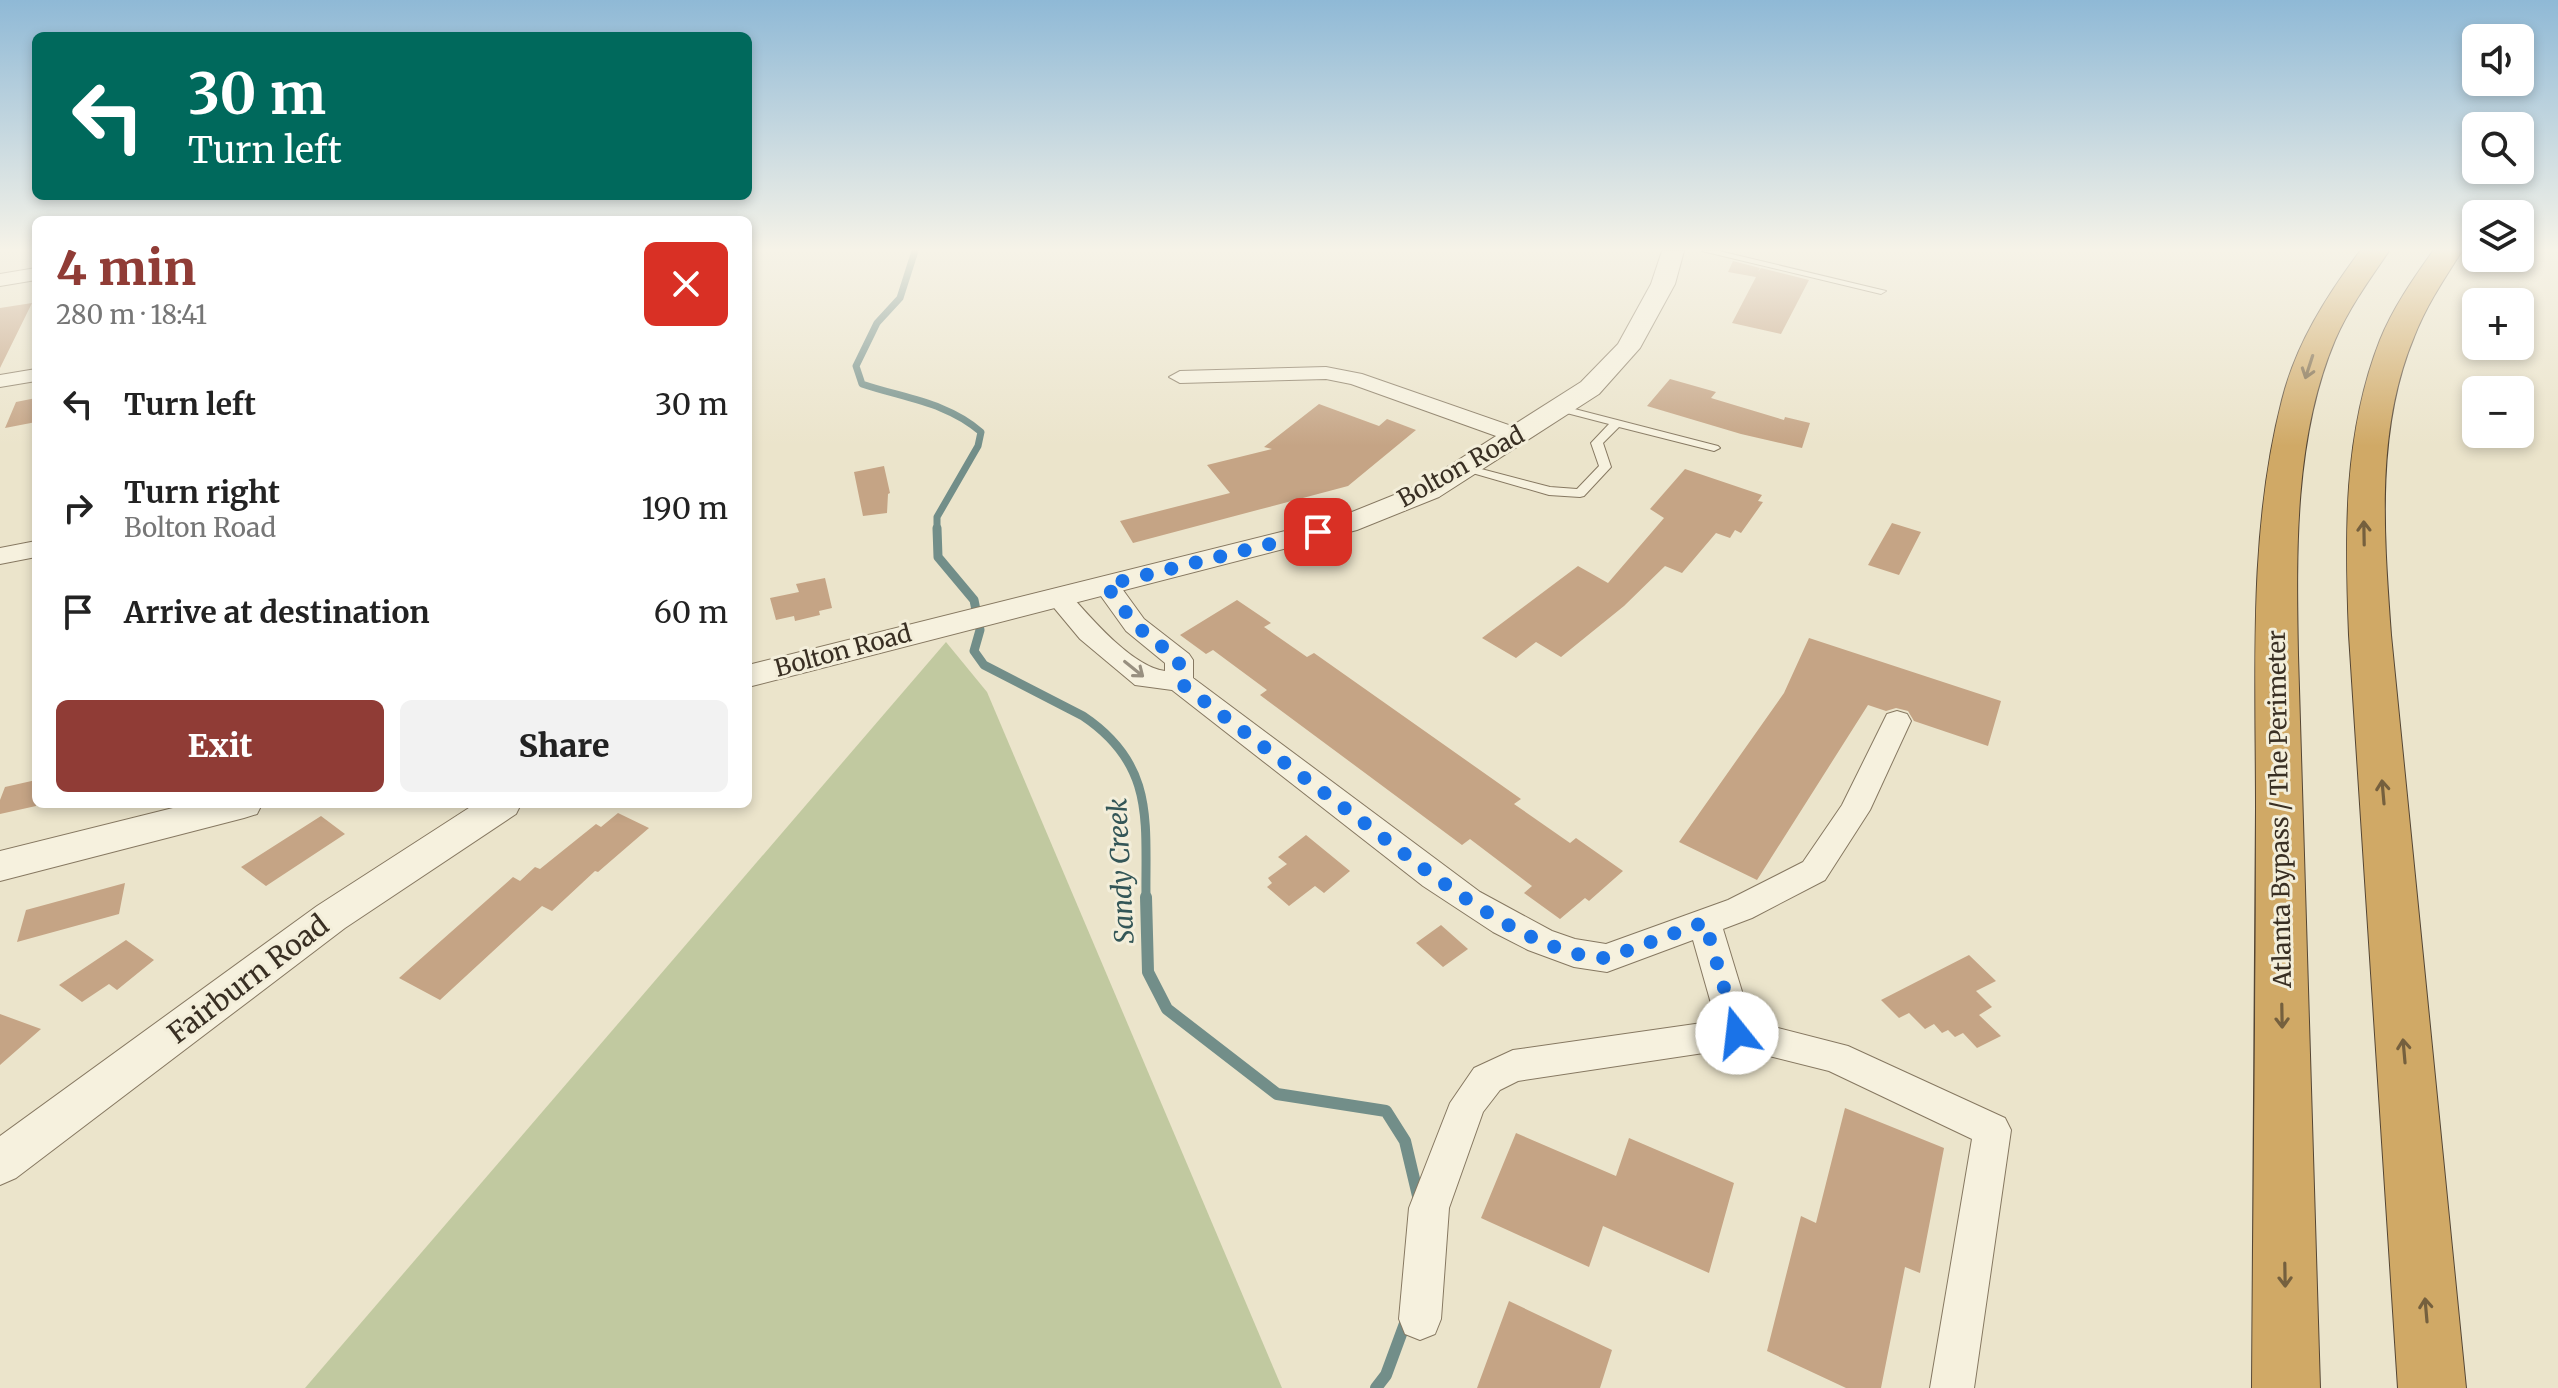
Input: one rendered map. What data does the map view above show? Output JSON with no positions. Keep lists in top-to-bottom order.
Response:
{
  "streets": {
    "highway": ["Atlanta Bypass / The Perimeter"],
    "street": ["Bolton Road", "Fairburn Road"]
  },
  "water": ["Sandy Creek"],
  "page": {
    "map_buttons": ["+", "−"],
    "turn": ["30 m", "Turn left"],
    "heading": ["4 min", "280 m · 18:41"],
    "list": [
      {
        "name": "Turn left",
        "value": "30 m"
      },
      {
        "name": "Turn right",
        "note": "Bolton Road",
        "value": "190 m"
      },
      {
        "name": "Arrive at destination",
        "value": "60 m"
      }
    ],
    "buttons": ["Exit", "Share"]
  }
}
